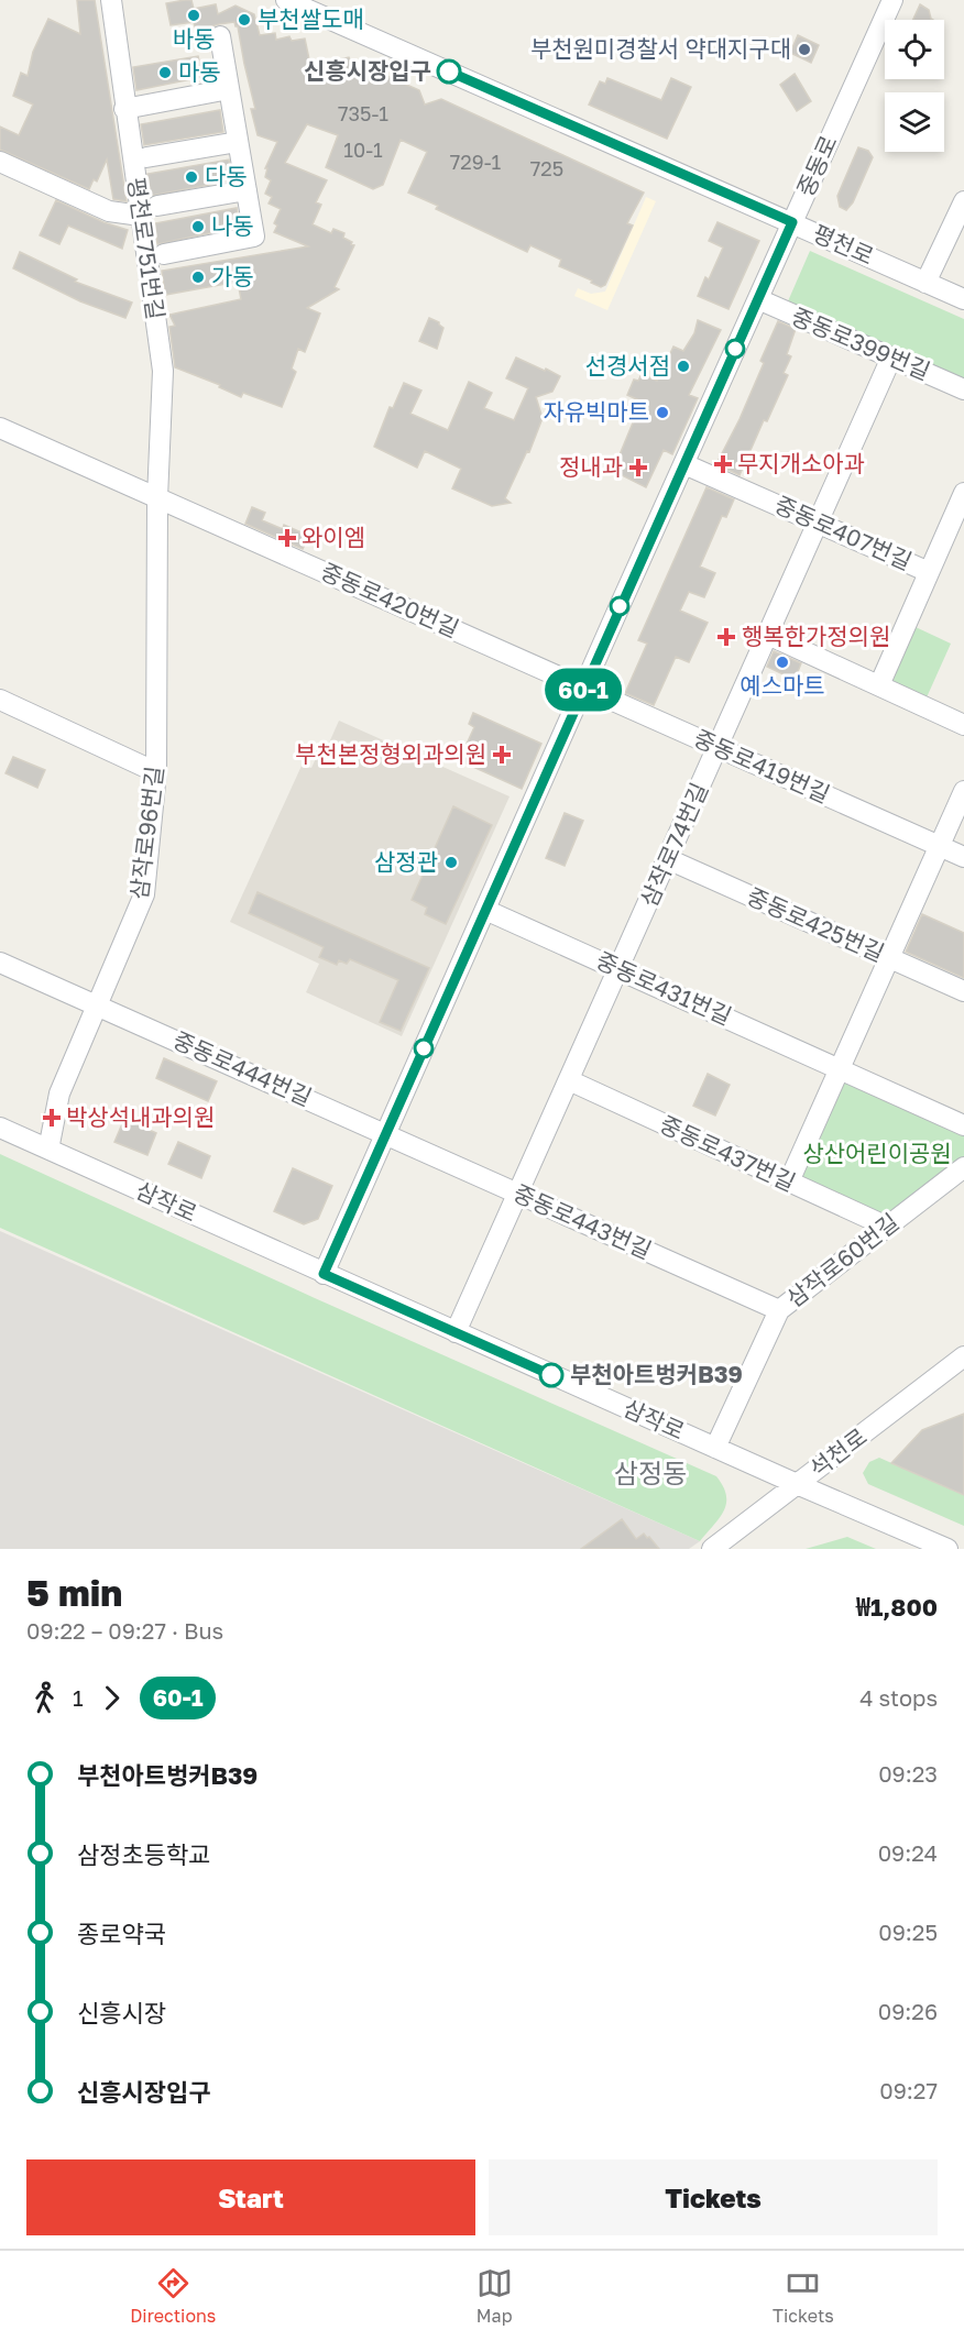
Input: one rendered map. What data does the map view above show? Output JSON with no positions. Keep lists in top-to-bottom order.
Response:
{
  "streets": {
    "street": [
      "중동로",
      "평천로",
      "평천로751번길",
      "중동로399번길",
      "중동로407번길",
      "중동로420번길",
      "중동로419번길",
      "삼작로96번길",
      "삼작로74번길",
      "중동로425번길",
      "중동로431번길",
      "중동로444번길",
      "중동로437번길",
      "삼작로",
      "중동로443번길",
      "삼작로60번길",
      "석천로"
    ]
  },
  "crossings": [
    ["중동로", "평천로"],
    ["중동로", "중동로399번길"],
    ["중동로", "중동로407번길"],
    ["중동로", "중동로420번길"],
    ["중동로", "중동로419번길"],
    ["중동로", "중동로431번길"],
    ["중동로", "중동로444번길"],
    ["중동로", "삼작로"],
    ["중동로", "중동로443번길"],
    ["평천로751번길", "중동로420번길"],
    ["평천로751번길", "삼작로96번길"],
    ["중동로399번길", "삼작로74번길"],
    ["중동로407번길", "삼작로74번길"],
    ["중동로420번길", "중동로419번길"],
    ["중동로420번길", "삼작로96번길"],
    ["중동로419번길", "삼작로74번길"],
    ["삼작로96번길", "중동로444번길"],
    ["삼작로96번길", "삼작로"],
    ["삼작로74번길", "중동로425번길"],
    ["삼작로74번길", "중동로431번길"],
    ["삼작로74번길", "중동로437번길"],
    ["삼작로74번길", "삼작로"],
    ["삼작로74번길", "중동로443번길"],
    ["중동로444번길", "중동로443번길"],
    ["중동로437번길", "삼작로60번길"],
    ["삼작로", "삼작로60번길"],
    ["삼작로", "석천로"],
    ["중동로443번길", "삼작로60번길"]
  ],
  "districts": ["삼정동"],
  "parks": ["상산어린이공원"],
  "places": {
    "other": [
      "바동",
      "부천쌀도매",
      "부천원미경찰서 약대지구대",
      "신흥시장입구",
      "마동",
      "다동",
      "나동",
      "가동",
      "선경서점",
      "자유빅마트",
      "예스마트",
      "삼정관",
      "부천아트벙커B39"
    ],
    "health": [
      "무지개소아과",
      "정내과",
      "와이엠",
      "행복한가정의원",
      "부천본정형외과의원",
      "박상석내과의원"
    ]
  },
  "lines": ["bus line 60-1"],
  "house_numbers": [
    "735-1",
    "10-1",
    "729-1",
    "725"
  ],
  "page": {
    "on_map": "60-1",
    "heading": ["5 min", "09:22 – 09:27 · Bus", "₩1,800"],
    "legs": ["1", "60-1", "4 stops"],
    "list": [
      {
        "name": "부천아트벙커B39",
        "value": "09:23"
      },
      {
        "name": "삼정초등학교",
        "value": "09:24"
      },
      {
        "name": "종로약국",
        "value": "09:25"
      },
      {
        "name": "신흥시장",
        "value": "09:26"
      },
      {
        "name": "신흥시장입구",
        "value": "09:27"
      }
    ],
    "buttons": ["Start", "Tickets"],
    "tabs": ["Directions", "Map", "Tickets"]
  }
}
